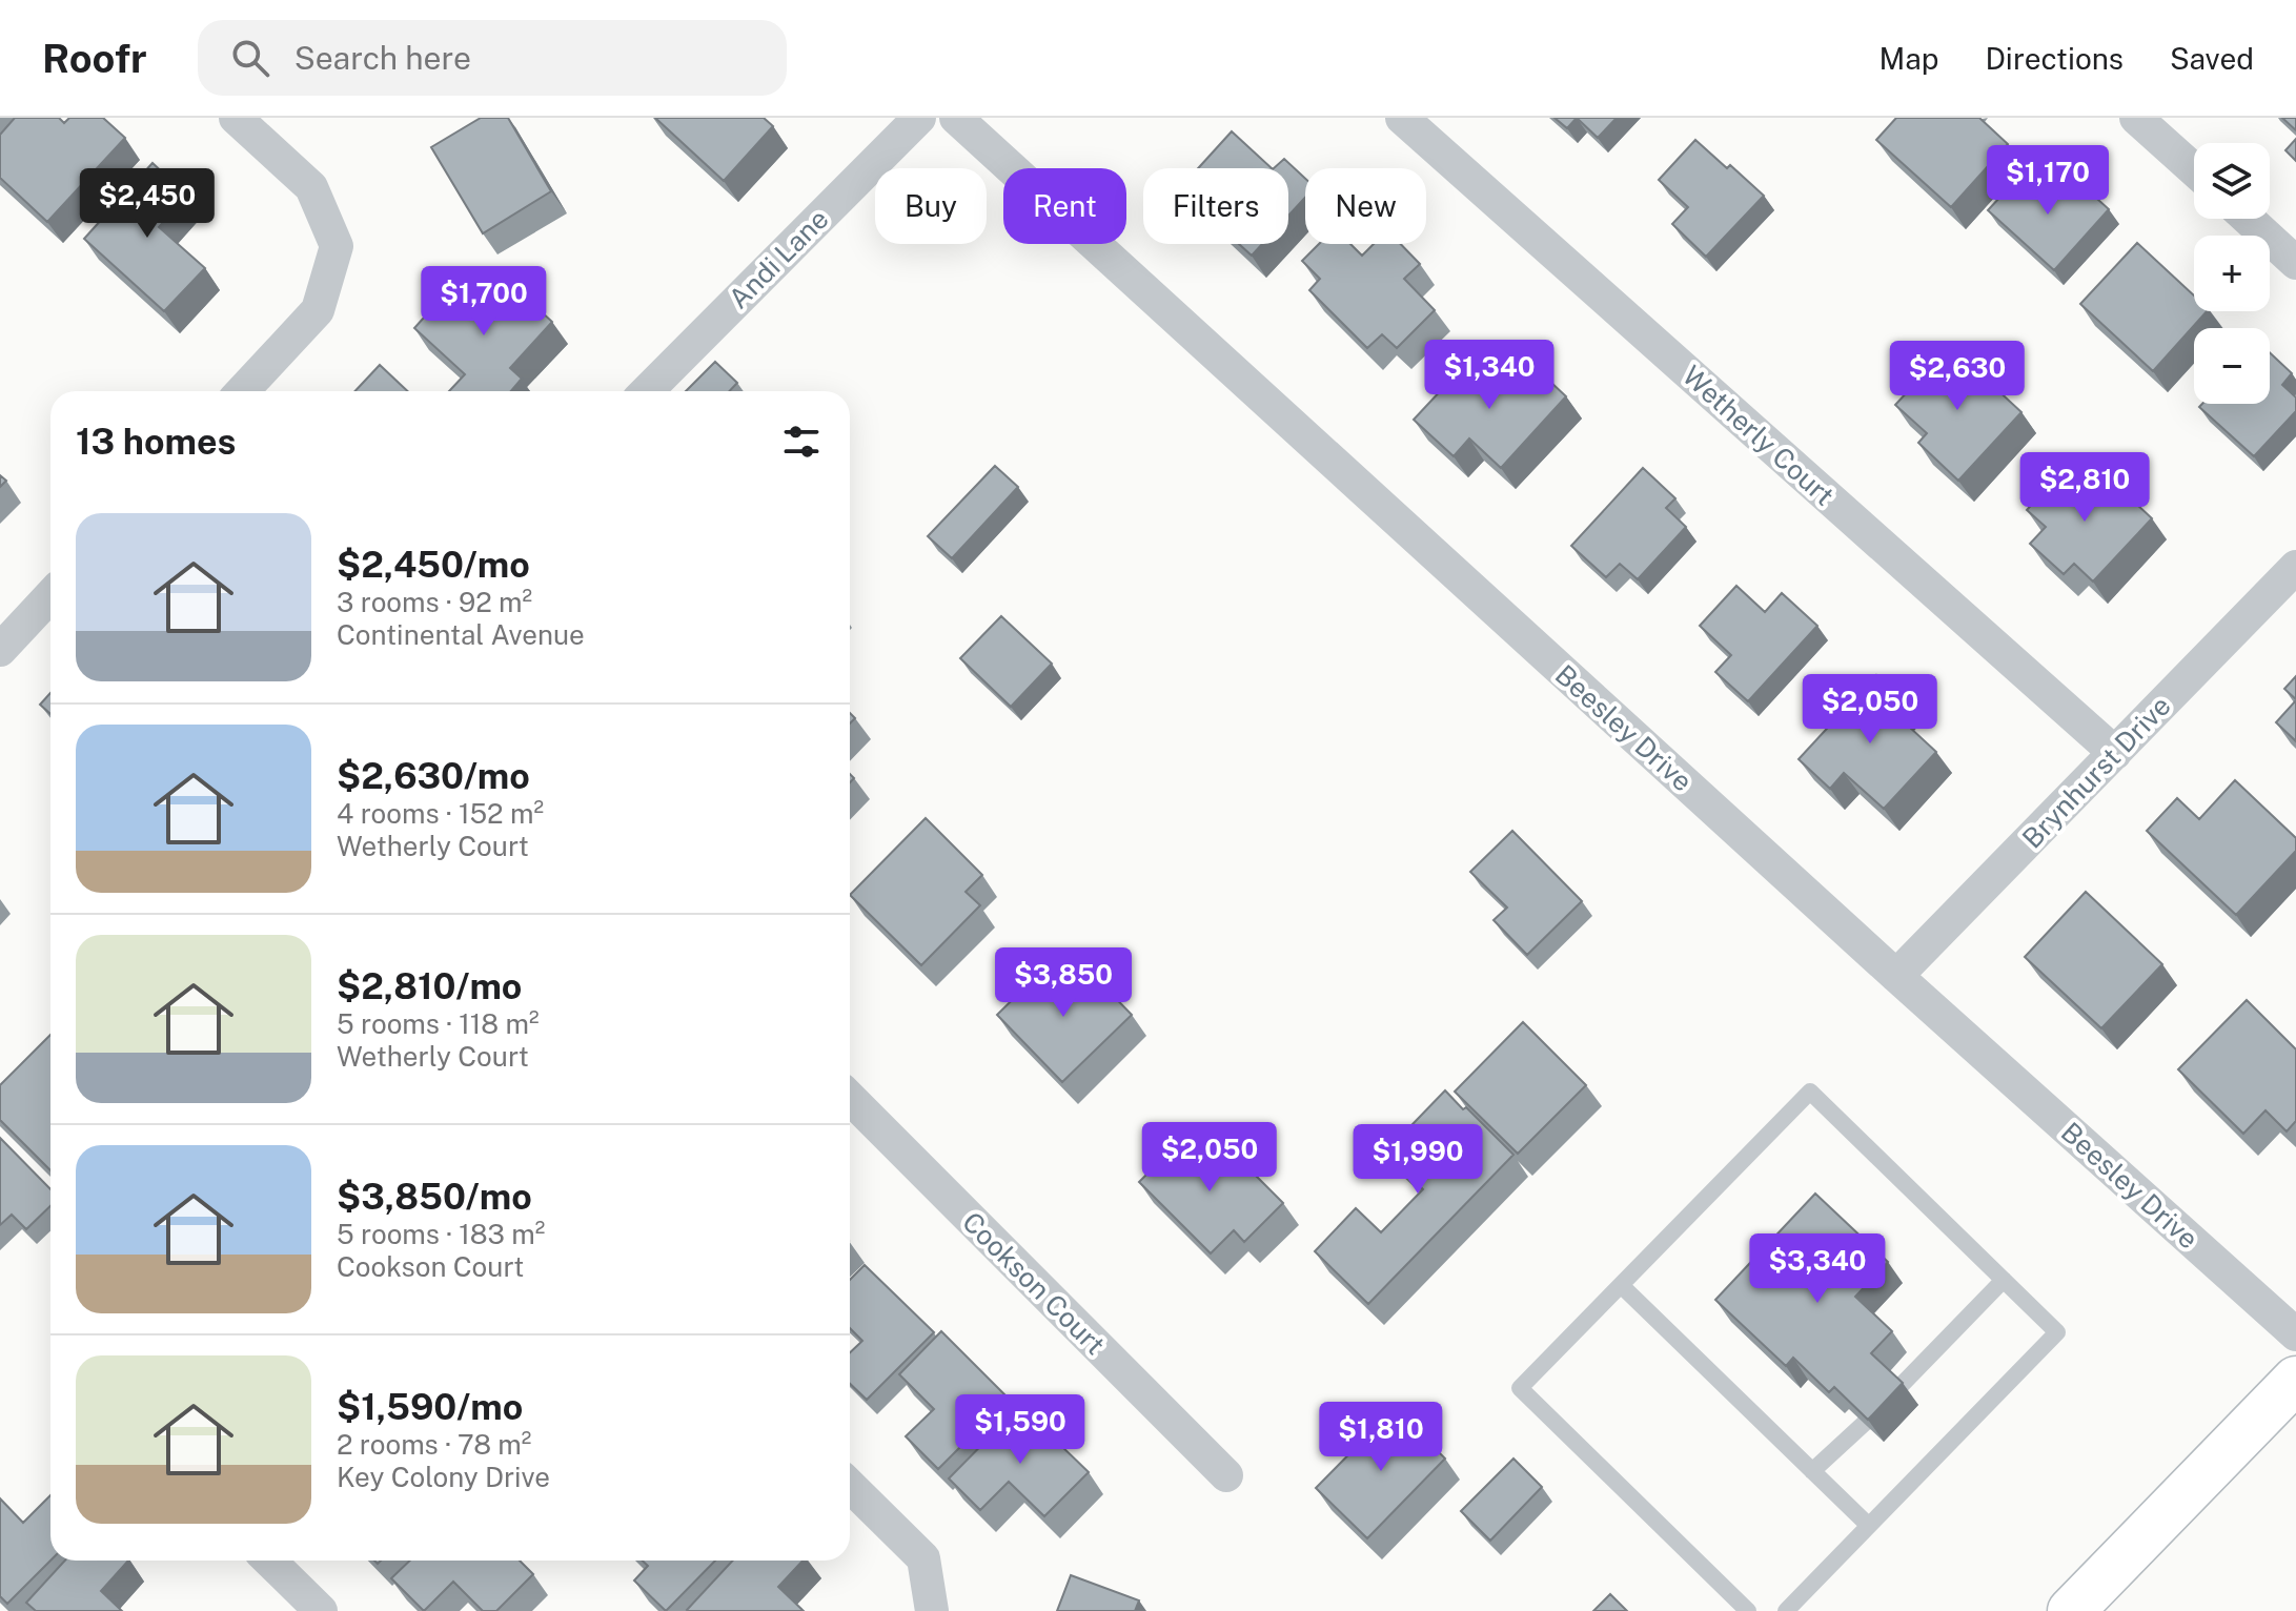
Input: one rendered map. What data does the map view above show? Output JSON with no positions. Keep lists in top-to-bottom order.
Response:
{
  "streets": {
    "street": [
      "Andi Lane",
      "Wetherly Court",
      "Beesley Drive",
      "Brynhurst Drive",
      "Cookson Court"
    ]
  },
  "crossings": [
    ["Wetherly Court", "Brynhurst Drive"],
    ["Beesley Drive", "Brynhurst Drive"]
  ],
  "page": {
    "header": "Roofr",
    "search": "Search here",
    "nav": ["Map", "Directions", "Saved"],
    "map_buttons": ["+", "−"],
    "price": [
      "$1,170",
      "$2,450",
      "$1,700",
      "$1,340",
      "$2,630",
      "$2,810",
      "$2,050",
      "$3,850",
      "$2,050",
      "$1,990",
      "$3,340",
      "$1,590",
      "$1,810"
    ],
    "chip": [
      "Buy",
      "Rent",
      "Filters",
      "New"
    ],
    "heading": "13 homes",
    "list": [
      {
        "name": "$2,450/mo",
        "note": "3 rooms · 92 m² · Continental Avenue"
      },
      {
        "name": "$2,630/mo",
        "note": "4 rooms · 152 m² · Wetherly Court"
      },
      {
        "name": "$2,810/mo",
        "note": "5 rooms · 118 m² · Wetherly Court"
      },
      {
        "name": "$3,850/mo",
        "note": "5 rooms · 183 m² · Cookson Court"
      },
      {
        "name": "$1,590/mo",
        "note": "2 rooms · 78 m² · Key Colony Drive"
      }
    ]
  }
}
